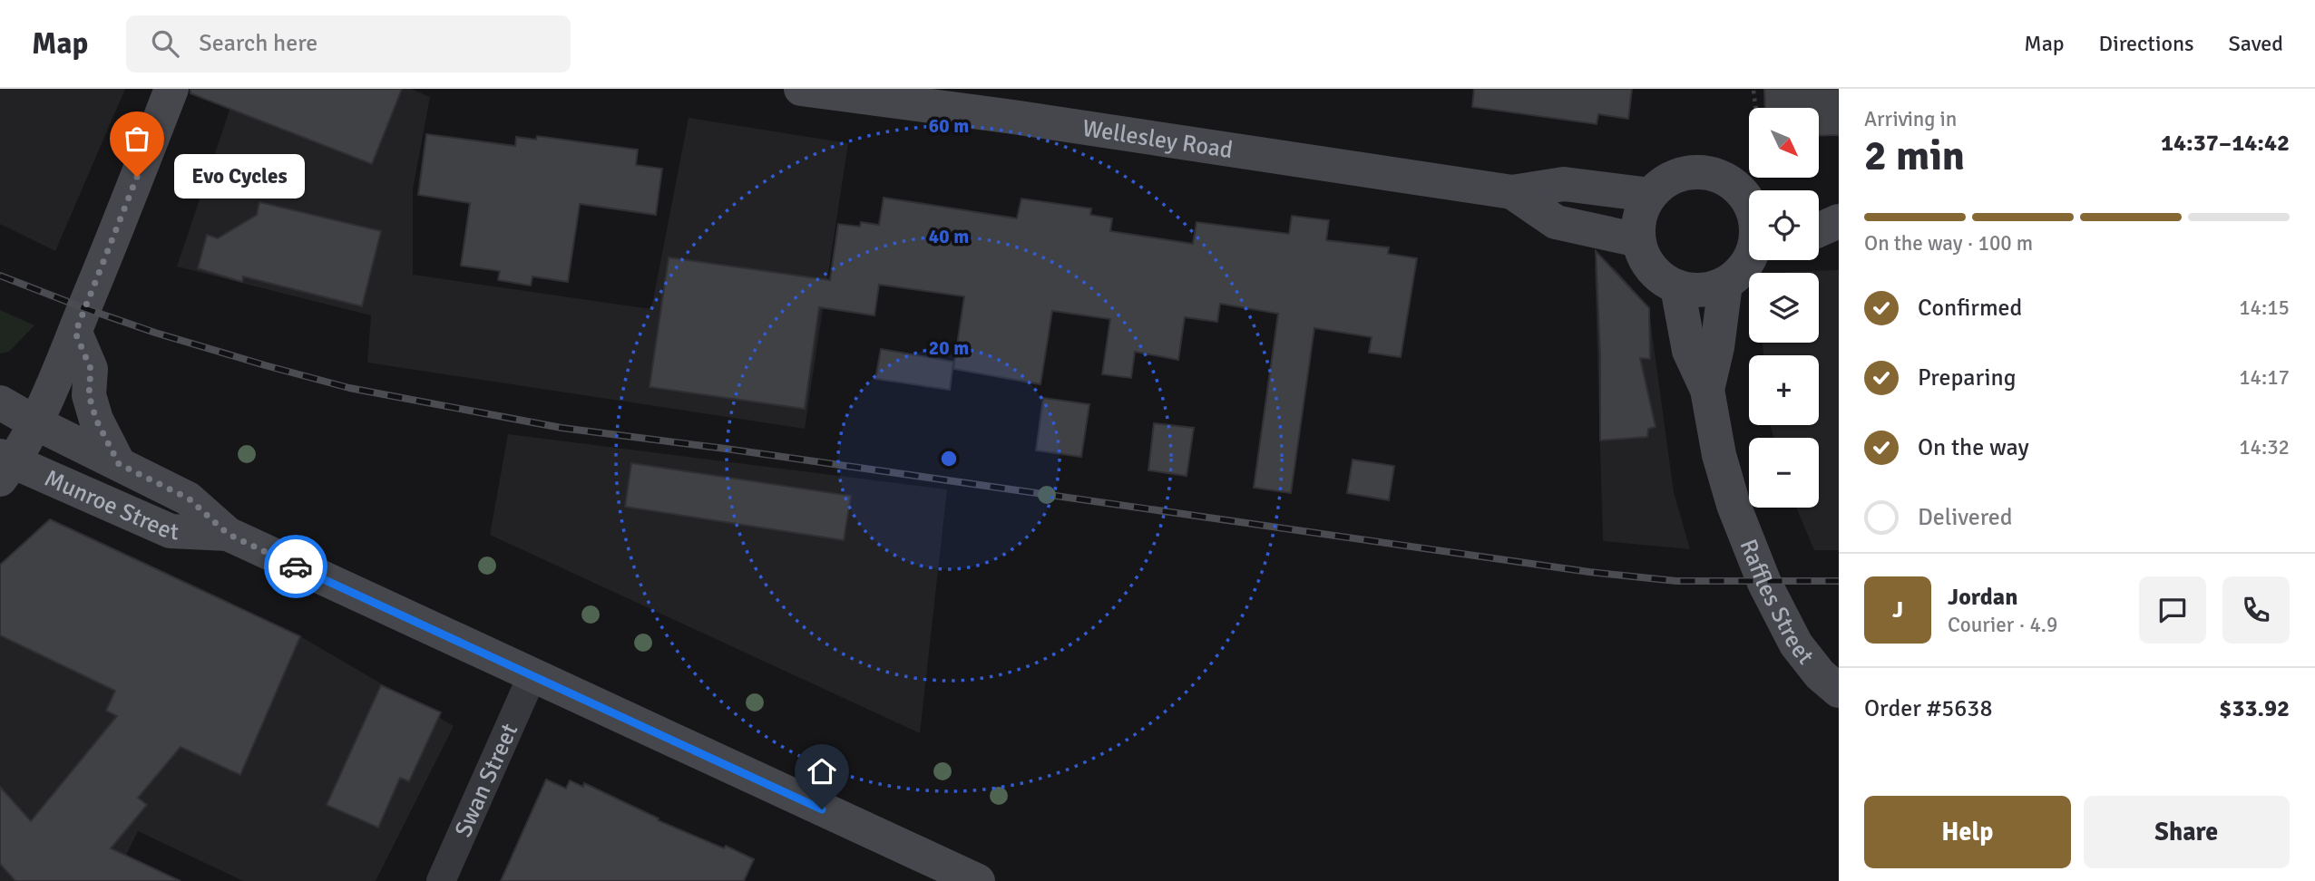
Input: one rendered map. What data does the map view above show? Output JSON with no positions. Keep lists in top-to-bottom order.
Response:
{
  "streets": {
    "street": [
      "Wellesley Road",
      "Munroe Street",
      "Raffles Street",
      "Swan Street"
    ]
  },
  "crossings": [
    ["Munroe Street", "Swan Street"]
  ],
  "places": ["Evo Cycles"],
  "north": "bottom right",
  "page": {
    "header": "Map",
    "search": "Search here",
    "nav": ["Map", "Directions", "Saved"],
    "heading": ["2 min", "Arriving in", "14:37–14:42"],
    "panel": [
      "Jordan",
      "Courier · 4.9",
      "Order #5638",
      "$33.92"
    ],
    "map_buttons": ["+", "−"],
    "bubble": "Evo Cycles",
    "bar": "On the way · 100 m",
    "list": [
      ["Confirmed", "14:15"],
      ["Preparing", "14:17"],
      ["On the way", "14:32"],
      "Delivered"
    ],
    "round": "J",
    "buttons": ["Help", "Share"]
  },
  "rings": ["60 m", "40 m", "20 m"]
}
